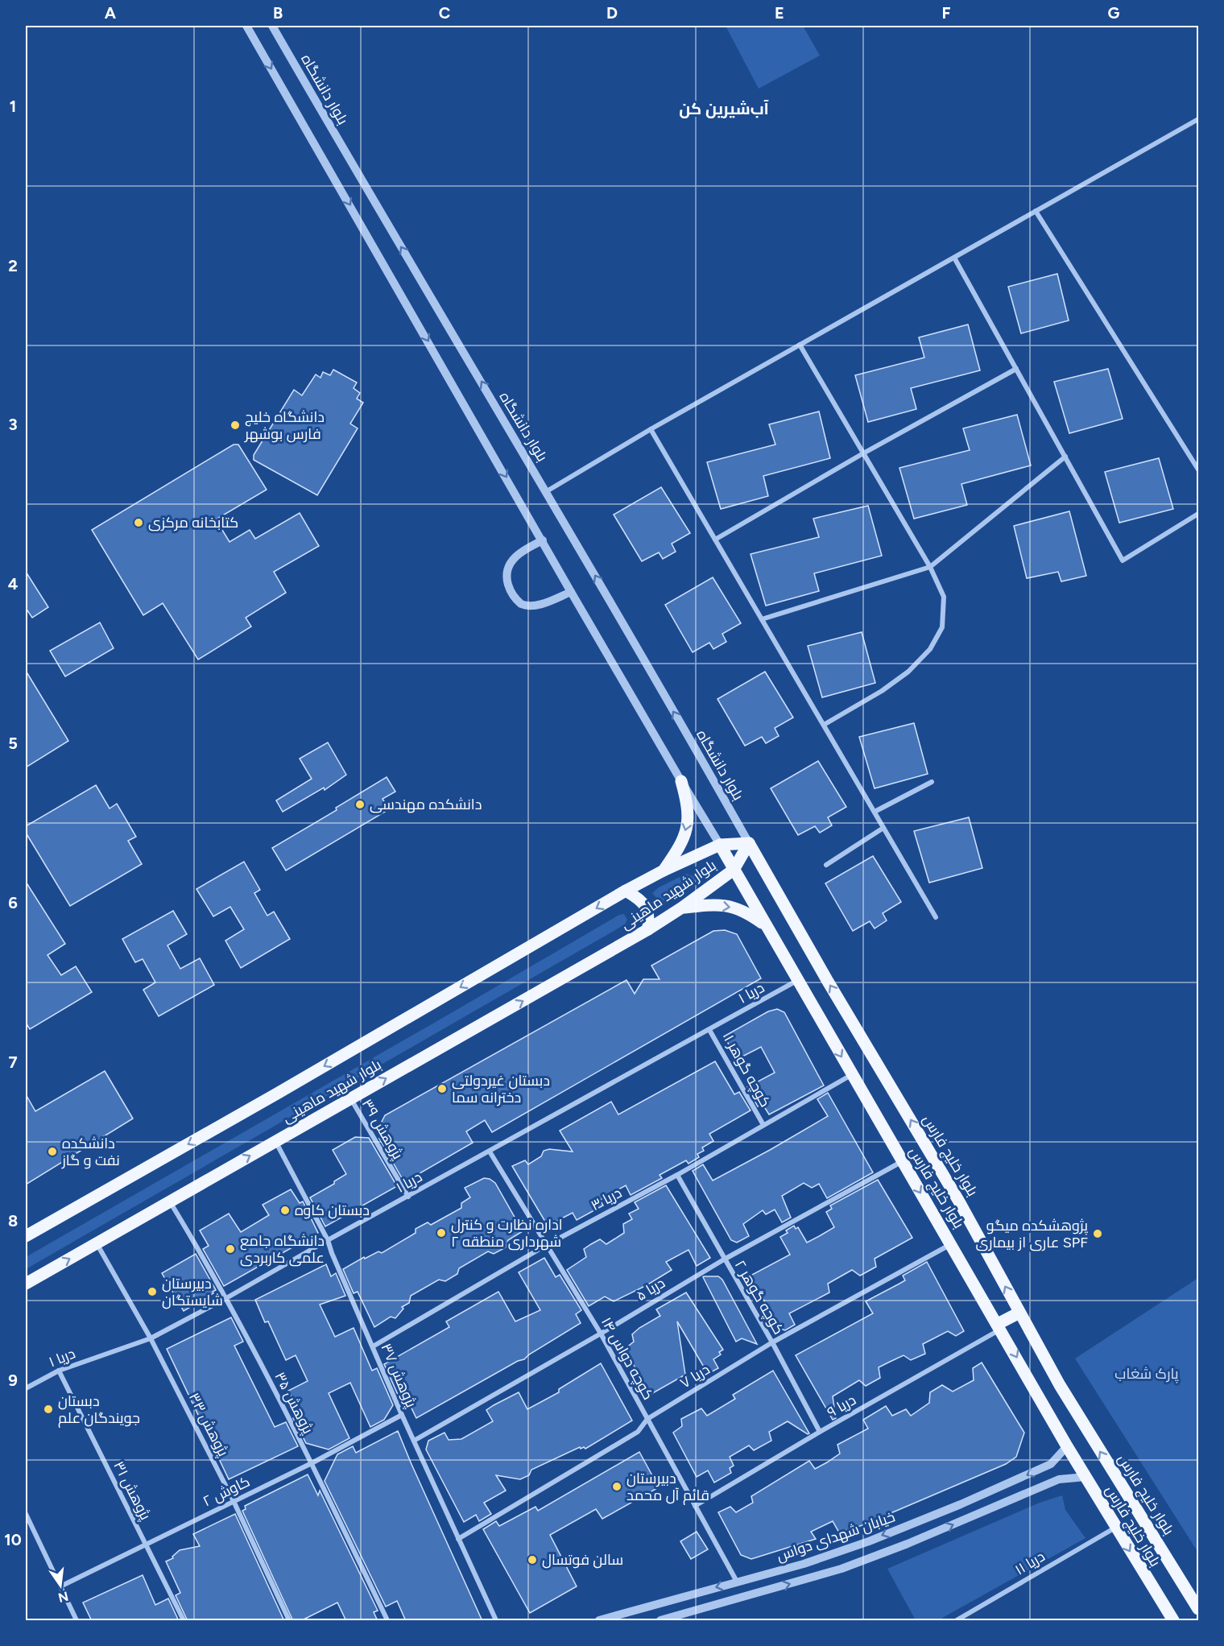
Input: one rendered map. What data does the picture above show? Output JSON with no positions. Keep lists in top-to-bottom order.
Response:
{
  "streets": {
    "main road": ["بلوار شهید ماهینی", "بلوار خلیج ‌فارس", "بلوار خلیج‌ فارس"],
    "street": [
      "بلوار دانشگاه",
      "دریا ۱",
      "کوچه گوهر ۱",
      "پژوهش ۳۹",
      "دریا ۳",
      "دریا ۵",
      "کوچه گوهر ۲",
      "کوچه دواس ۱۴",
      "پژوهش ۳۷",
      "دریا ۷",
      "پژوهش ۳۵",
      "دریا ۹",
      "پژوهش ۳۳",
      "پژوهش ۳۱",
      "کاوش ۲",
      "خیابان شهدای دواس",
      "دریا ۱۱"
    ]
  },
  "crossings": [
    ["بلوار دانشگاه", "بلوار شهید ماهینی"],
    ["بلوار دانشگاه", "بلوار خلیج ‌فارس"],
    ["بلوار شهید ماهینی", "پژوهش ۳۹"],
    ["بلوار شهید ماهینی", "بلوار خلیج ‌فارس"],
    ["بلوار شهید ماهینی", "بلوار خلیج‌ فارس"],
    ["بلوار شهید ماهینی", "پژوهش ۳۷"],
    ["بلوار شهید ماهینی", "پژوهش ۳۵"],
    ["بلوار شهید ماهینی", "پژوهش ۳۳"],
    ["دریا ۱", "کوچه گوهر ۱"],
    ["دریا ۱", "پژوهش ۳۹"],
    ["دریا ۱", "بلوار خلیج‌ فارس"],
    ["دریا ۱", "کوچه دواس ۱۴"],
    ["دریا ۱", "پژوهش ۳۷"],
    ["دریا ۱", "پژوهش ۳۵"],
    ["دریا ۱", "پژوهش ۳۳"],
    ["دریا ۱", "پژوهش ۳۱"],
    ["کوچه گوهر ۱", "دریا ۳"],
    ["بلوار خلیج‌ فارس", "دریا ۳"],
    ["بلوار خلیج‌ فارس", "دریا ۵"],
    ["بلوار خلیج‌ فارس", "دریا ۷"],
    ["بلوار خلیج‌ فارس", "دریا ۹"],
    ["بلوار خلیج‌ فارس", "خیابان شهدای دواس"],
    ["بلوار خلیج‌ فارس", "دریا ۱۱"],
    ["دریا ۳", "کوچه گوهر ۲"],
    ["دریا ۳", "کوچه دواس ۱۴"],
    ["دریا ۳", "پژوهش ۳۷"],
    ["دریا ۵", "کوچه گوهر ۲"],
    ["دریا ۵", "کوچه دواس ۱۴"],
    ["دریا ۵", "پژوهش ۳۷"],
    ["کوچه گوهر ۲", "دریا ۷"],
    ["کوچه گوهر ۲", "دریا ۹"],
    ["کوچه دواس ۱۴", "دریا ۷"],
    ["کوچه دواس ۱۴", "دریا ۹"],
    ["کوچه دواس ۱۴", "خیابان شهدای دواس"],
    ["پژوهش ۳۷", "دریا ۷"],
    ["پژوهش ۳۷", "کاوش ۲"],
    ["پژوهش ۳۵", "کاوش ۲"],
    ["پژوهش ۳۳", "کاوش ۲"],
    ["پژوهش ۳۱", "کاوش ۲"]
  ],
  "one_way": ["بلوار خلیج ‌فارس", "بلوار خلیج‌ فارس"],
  "districts": ["آب‌شیرین کن"],
  "parks": ["پارک شغاب"],
  "places": [
    "دانشگاه خلیج فارس بوشهر",
    "کتابخانه مرکزی",
    "دانشکده مهندسی",
    "دبستان غیردولتی دخترانه سما",
    "دانشکده نفت و گاز",
    "دبستان کاوه",
    "اداره‌ نظارت و کنترل شهرداری منطقه ۲",
    "پژوهشکده میگو عاری از بیماری SPF",
    "دانشگاه جامع علمی کاربردی",
    "دبیرستان شایستگان",
    "دبستان جویندگان علم",
    "دبیرستان قائم آل محمد",
    "سالن فوتسال"
  ],
  "north": "bottom",
  "grid": {
    "columns": [
      "A",
      "B",
      "C",
      "D",
      "E",
      "F",
      "G"
    ],
    "rows": [
      "1",
      "2",
      "3",
      "4",
      "5",
      "6",
      "7",
      "8",
      "9",
      "10"
    ]
  }
}
